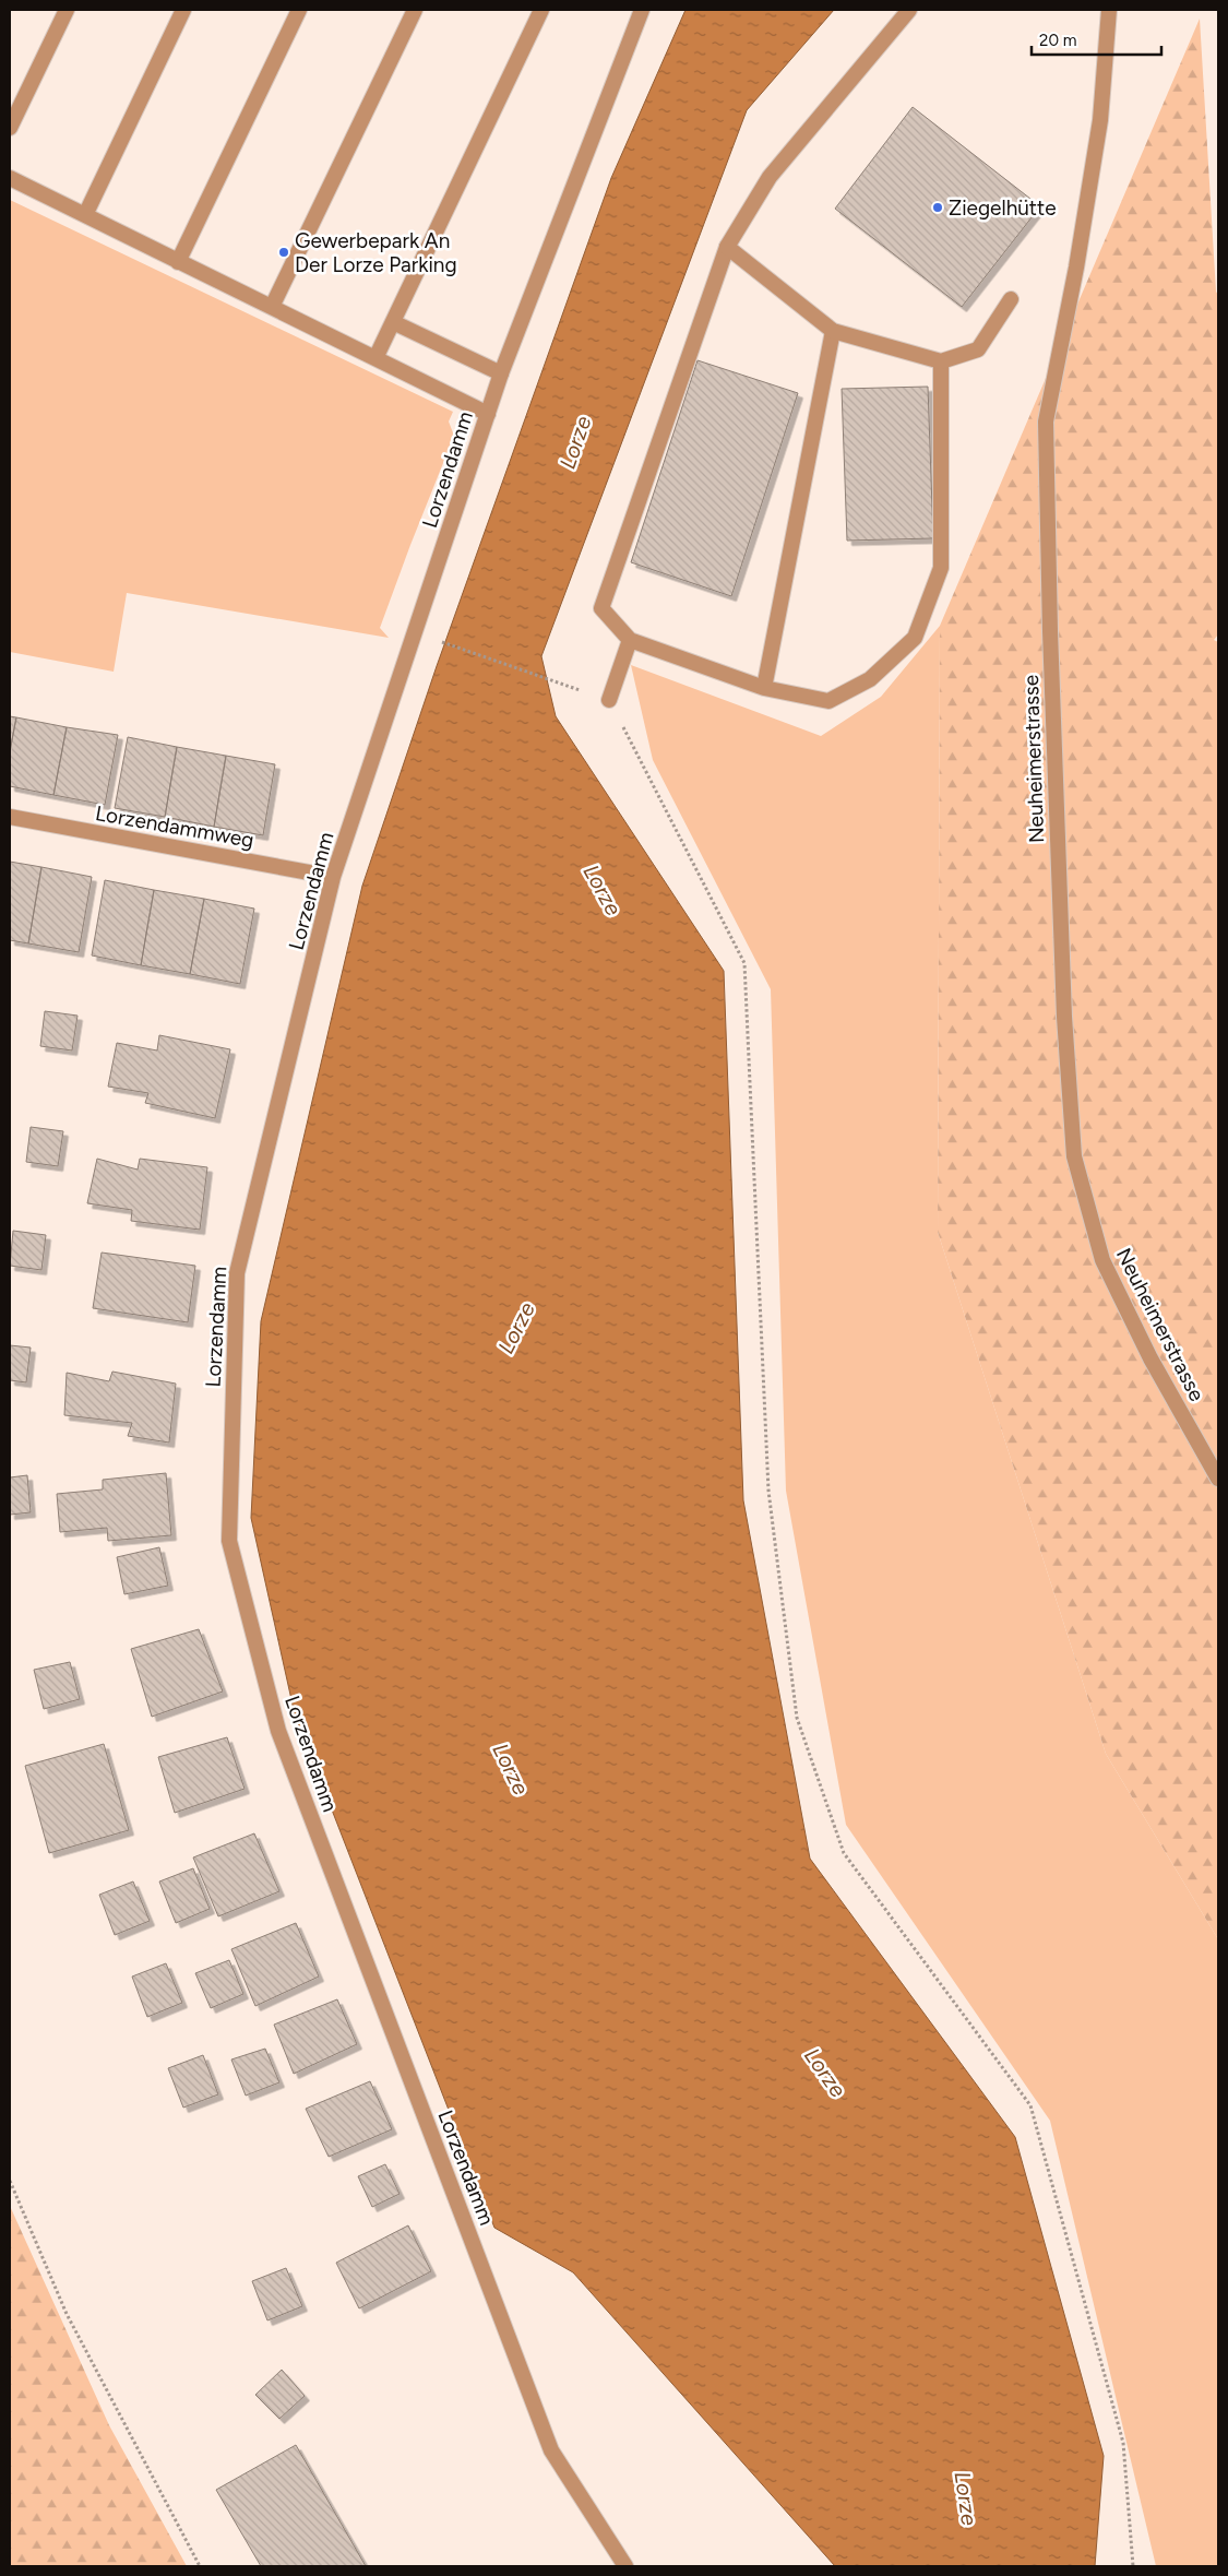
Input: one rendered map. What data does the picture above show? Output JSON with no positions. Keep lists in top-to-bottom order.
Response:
{
  "streets": {
    "street": ["Lorzendamm", "Neuheimerstrasse", "Lorzendammweg"]
  },
  "crossings": [
    ["Lorzendamm", "Lorzendammweg"]
  ],
  "water": ["Lorze"],
  "places": ["Ziegelhütte", "Gewerbepark An Der Lorze Parking"],
  "scale_bar": "20 m"
}
